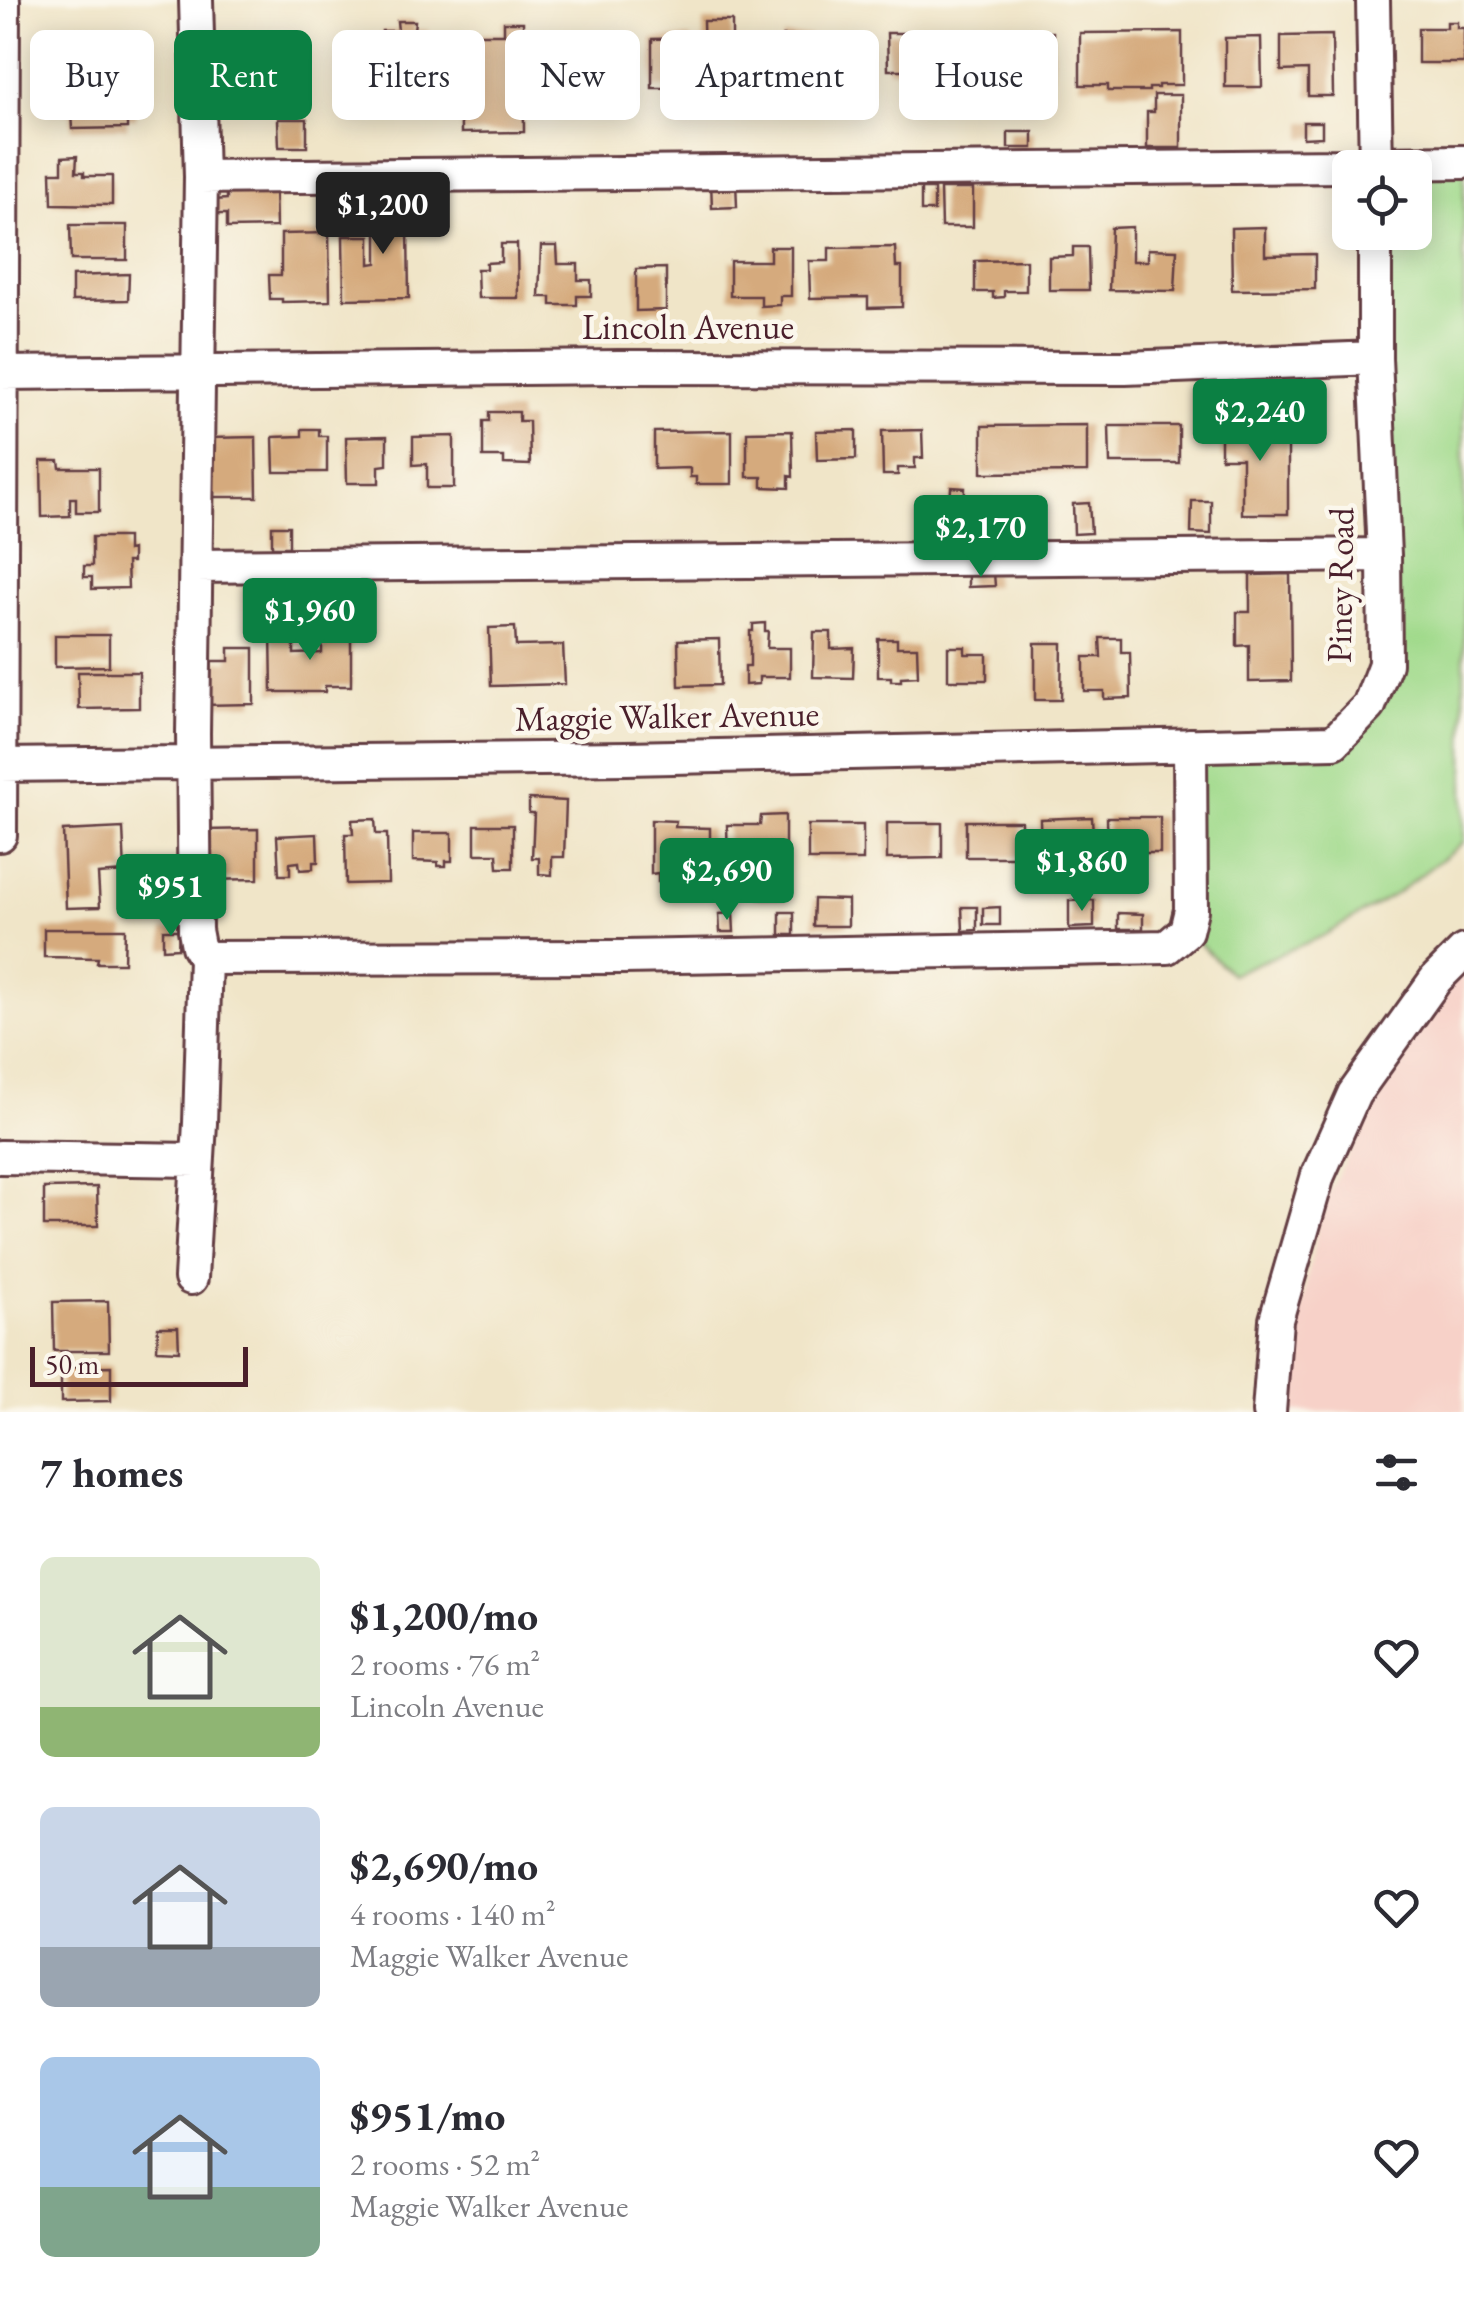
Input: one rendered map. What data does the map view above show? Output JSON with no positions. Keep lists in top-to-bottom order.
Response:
{
  "streets": {
    "street": ["Lincoln Avenue", "Piney Road", "Maggie Walker Avenue"]
  },
  "crossings": [
    ["Lincoln Avenue", "Piney Road"],
    ["Piney Road", "Maggie Walker Avenue"]
  ],
  "scale_bar": "50 m",
  "page": {
    "chip": [
      "Buy",
      "Rent",
      "Filters",
      "New",
      "Apartment",
      "House"
    ],
    "price": [
      "$1,200",
      "$2,240",
      "$2,170",
      "$1,960",
      "$1,860",
      "$2,690",
      "$951"
    ],
    "scale": "50 m",
    "heading": "7 homes",
    "list": [
      {
        "name": "$1,200/mo",
        "note": "2 rooms · 76 m² · Lincoln Avenue"
      },
      {
        "name": "$2,690/mo",
        "note": "4 rooms · 140 m² · Maggie Walker Avenue"
      },
      {
        "name": "$951/mo",
        "note": "2 rooms · 52 m² · Maggie Walker Avenue"
      }
    ]
  }
}
